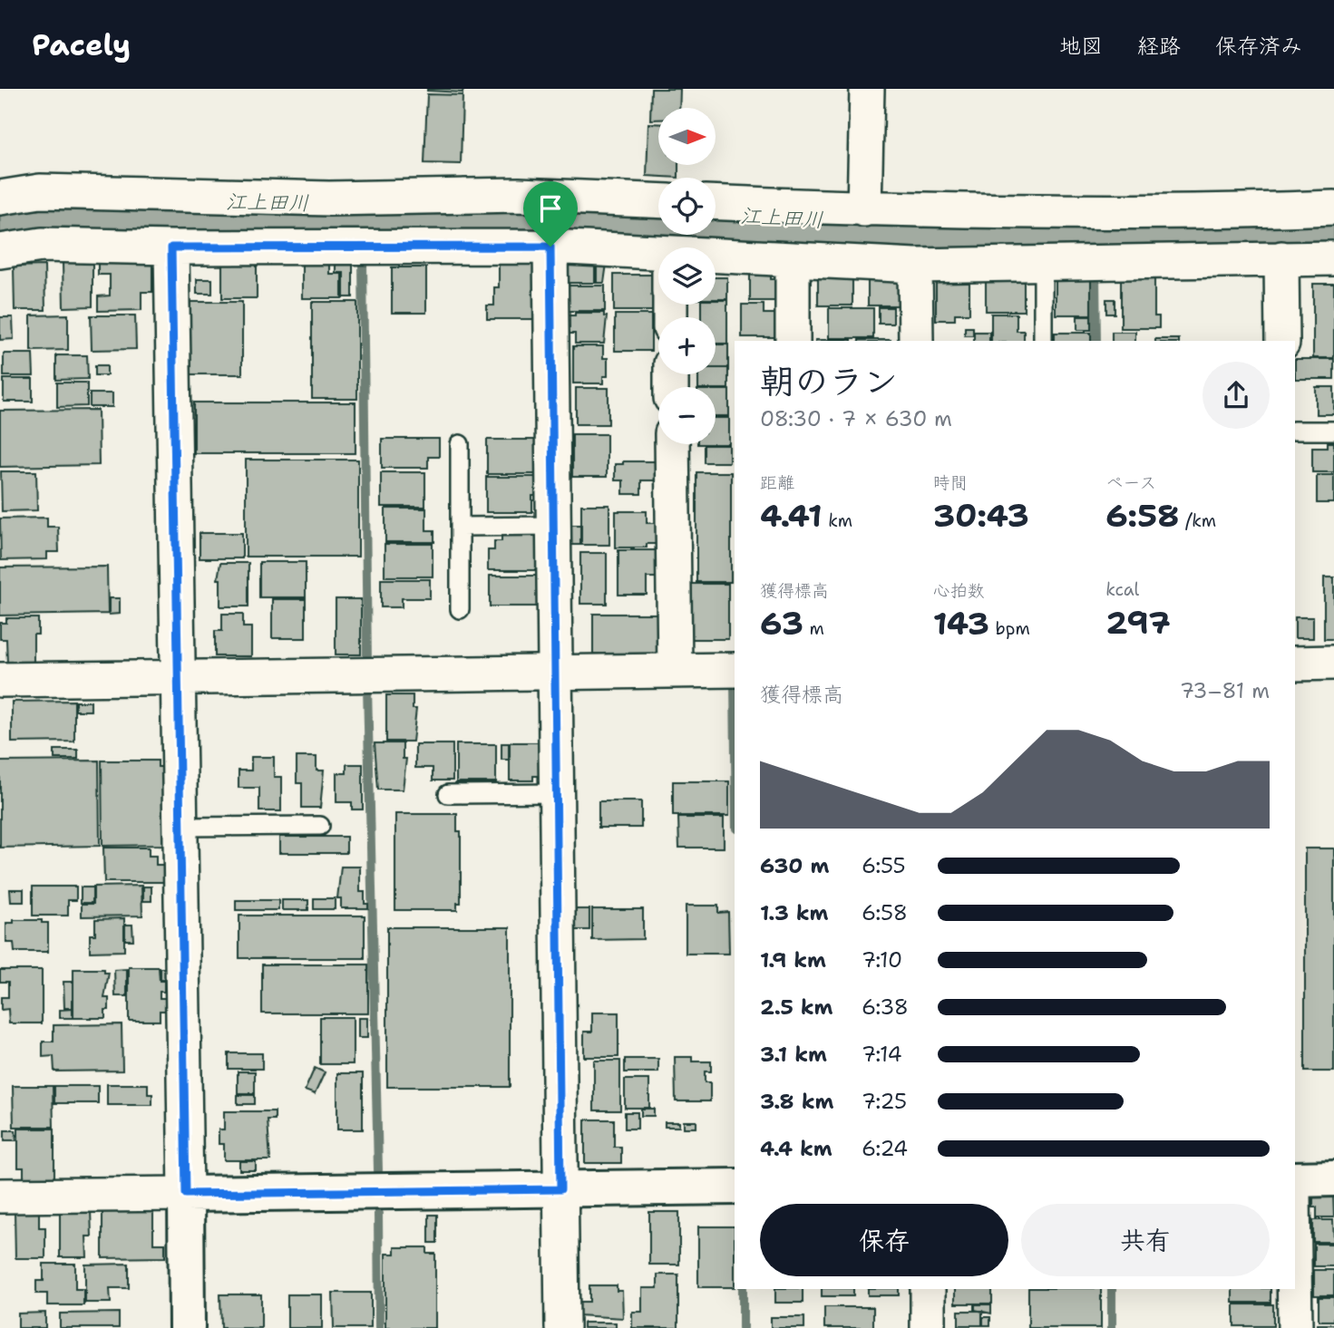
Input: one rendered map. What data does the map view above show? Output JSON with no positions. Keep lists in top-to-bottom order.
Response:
{
  "water": ["江上田川"],
  "north": "right",
  "page": {
    "header": "Pacely",
    "nav": ["地図", "経路", "保存済み"],
    "map_buttons": ["+", "−"],
    "heading": ["朝のラン", "08:30 · 7 × 630 m"],
    "stats": [
      ["距離", "4.41 km"],
      ["時間", "30:43"],
      ["ペース", "6:58 /km"],
      ["獲得標高", "63 m"],
      ["心拍数", "143 bpm"],
      ["kcal", "297"]
    ],
    "chart": ["獲得標高", "73–81 m"],
    "list": [
      {
        "name": "630 m",
        "note": "6:55"
      },
      {
        "name": "1.3 km",
        "note": "6:58"
      },
      {
        "name": "1.9 km",
        "note": "7:10"
      },
      {
        "name": "2.5 km",
        "note": "6:38"
      },
      {
        "name": "3.1 km",
        "note": "7:14"
      },
      {
        "name": "3.8 km",
        "note": "7:25"
      },
      {
        "name": "4.4 km",
        "note": "6:24"
      }
    ],
    "buttons": ["保存", "共有"]
  }
}
